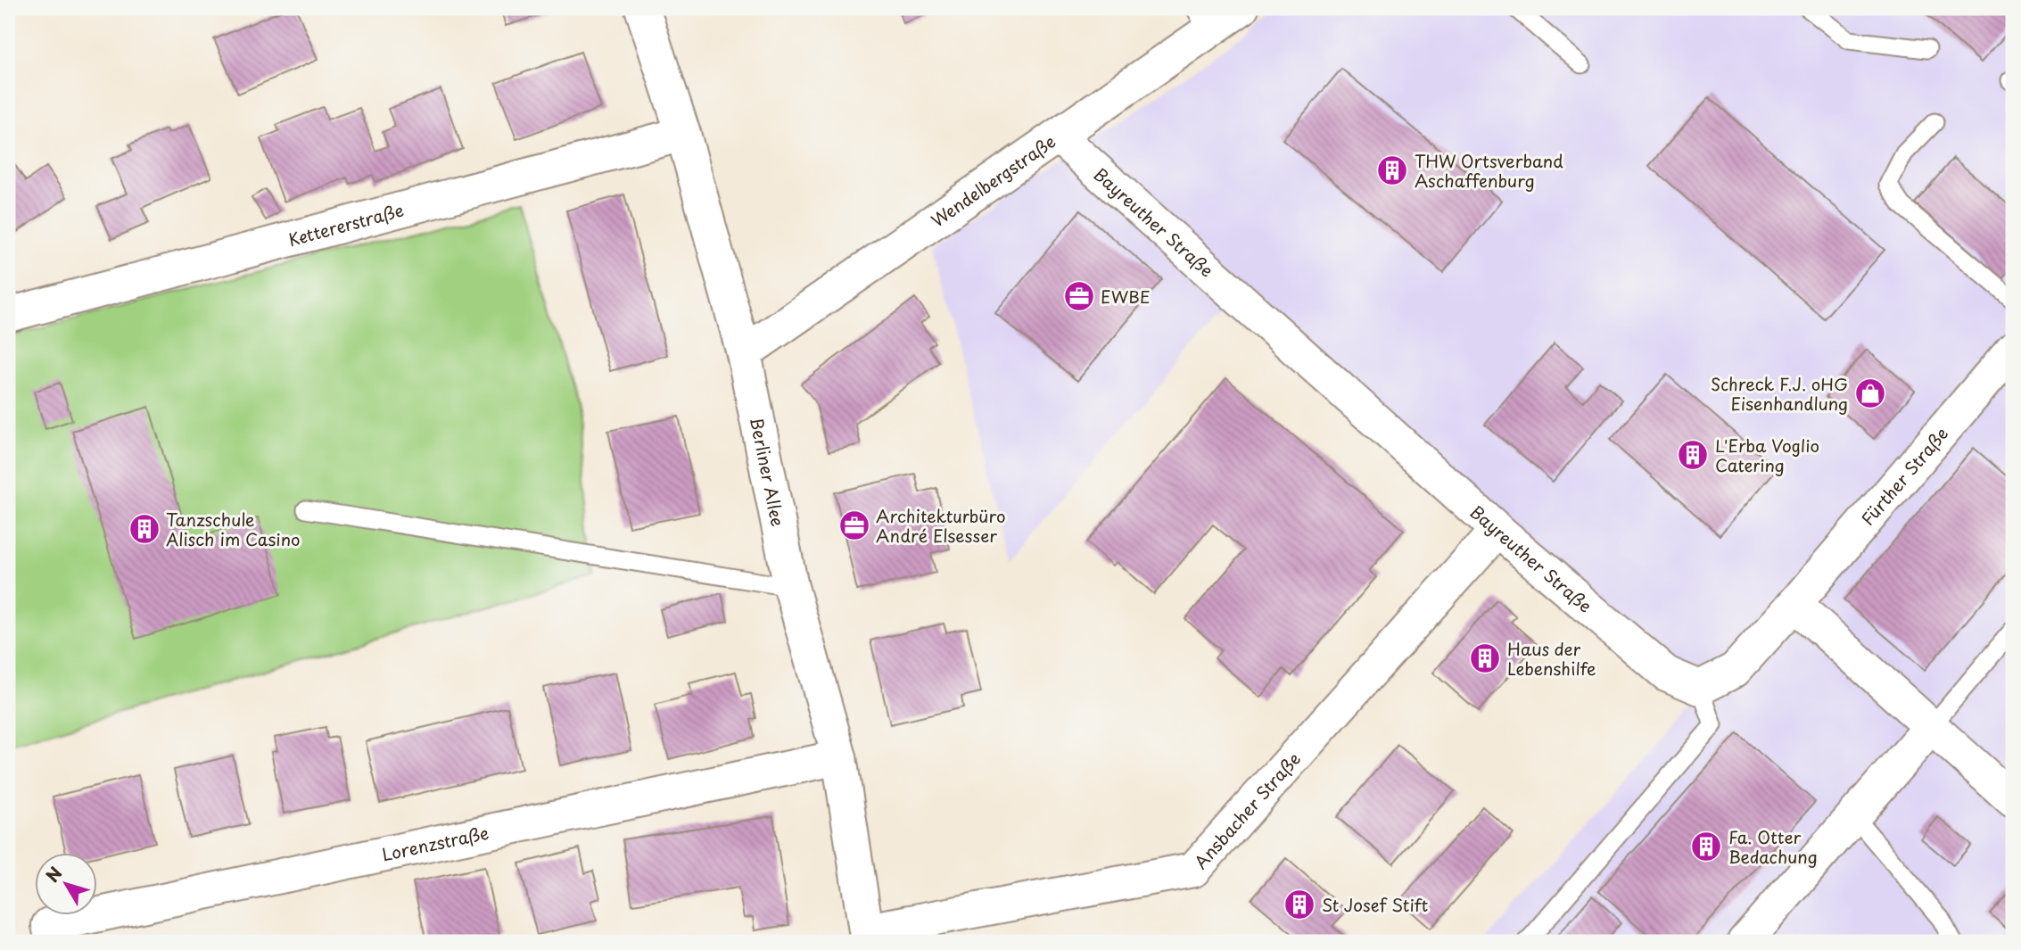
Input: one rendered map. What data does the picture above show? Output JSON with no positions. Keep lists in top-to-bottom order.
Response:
{
  "streets": {
    "street": [
      "Wendelbergstraße",
      "Bayreuther Straße",
      "Kettererstraße",
      "Berliner Allee",
      "Fürther Straße",
      "Ansbacher Straße",
      "Lorenzstraße"
    ]
  },
  "crossings": [
    ["Wendelbergstraße", "Bayreuther Straße"],
    ["Wendelbergstraße", "Berliner Allee"],
    ["Bayreuther Straße", "Ansbacher Straße"],
    ["Kettererstraße", "Berliner Allee"],
    ["Berliner Allee", "Ansbacher Straße"],
    ["Berliner Allee", "Lorenzstraße"]
  ],
  "places": {
    "building": [
      "THW Ortsverband Aschaffenburg",
      "L'Erba Voglio Catering",
      "Tanzschule Alisch im Casino",
      "Haus der Lebenshilfe",
      "Fa. Otter Bedachung",
      "St Josef Stift"
    ],
    "office": ["EWBE", "Architekturbüro André Elsesser"],
    "shop": ["Schreck F.J. oHG Eisenhandlung"]
  },
  "north": "top left"
}
